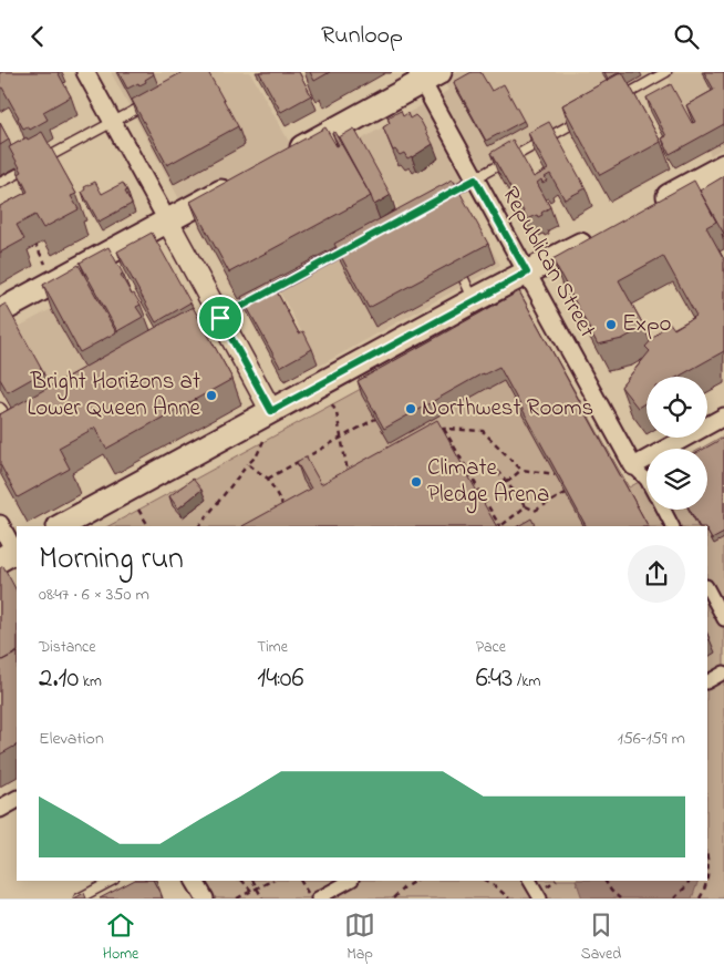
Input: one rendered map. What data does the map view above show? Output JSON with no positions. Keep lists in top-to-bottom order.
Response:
{
  "streets": {
    "street": ["Republican Street"]
  },
  "places": [
    "Expo",
    "Bright Horizons at Lower Queen Anne",
    "Northwest Rooms",
    "Climate Pledge Arena"
  ],
  "page": {
    "header": "Runloop",
    "heading": ["Morning run", "08:47 · 6 × 350 m"],
    "stats": [
      ["Distance", "2.10 km"],
      ["Time", "14:06"],
      ["Pace", "6:43 /km"]
    ],
    "chart": ["Elevation", "156–159 m"],
    "tabs": ["Home", "Map", "Saved"]
  }
}
